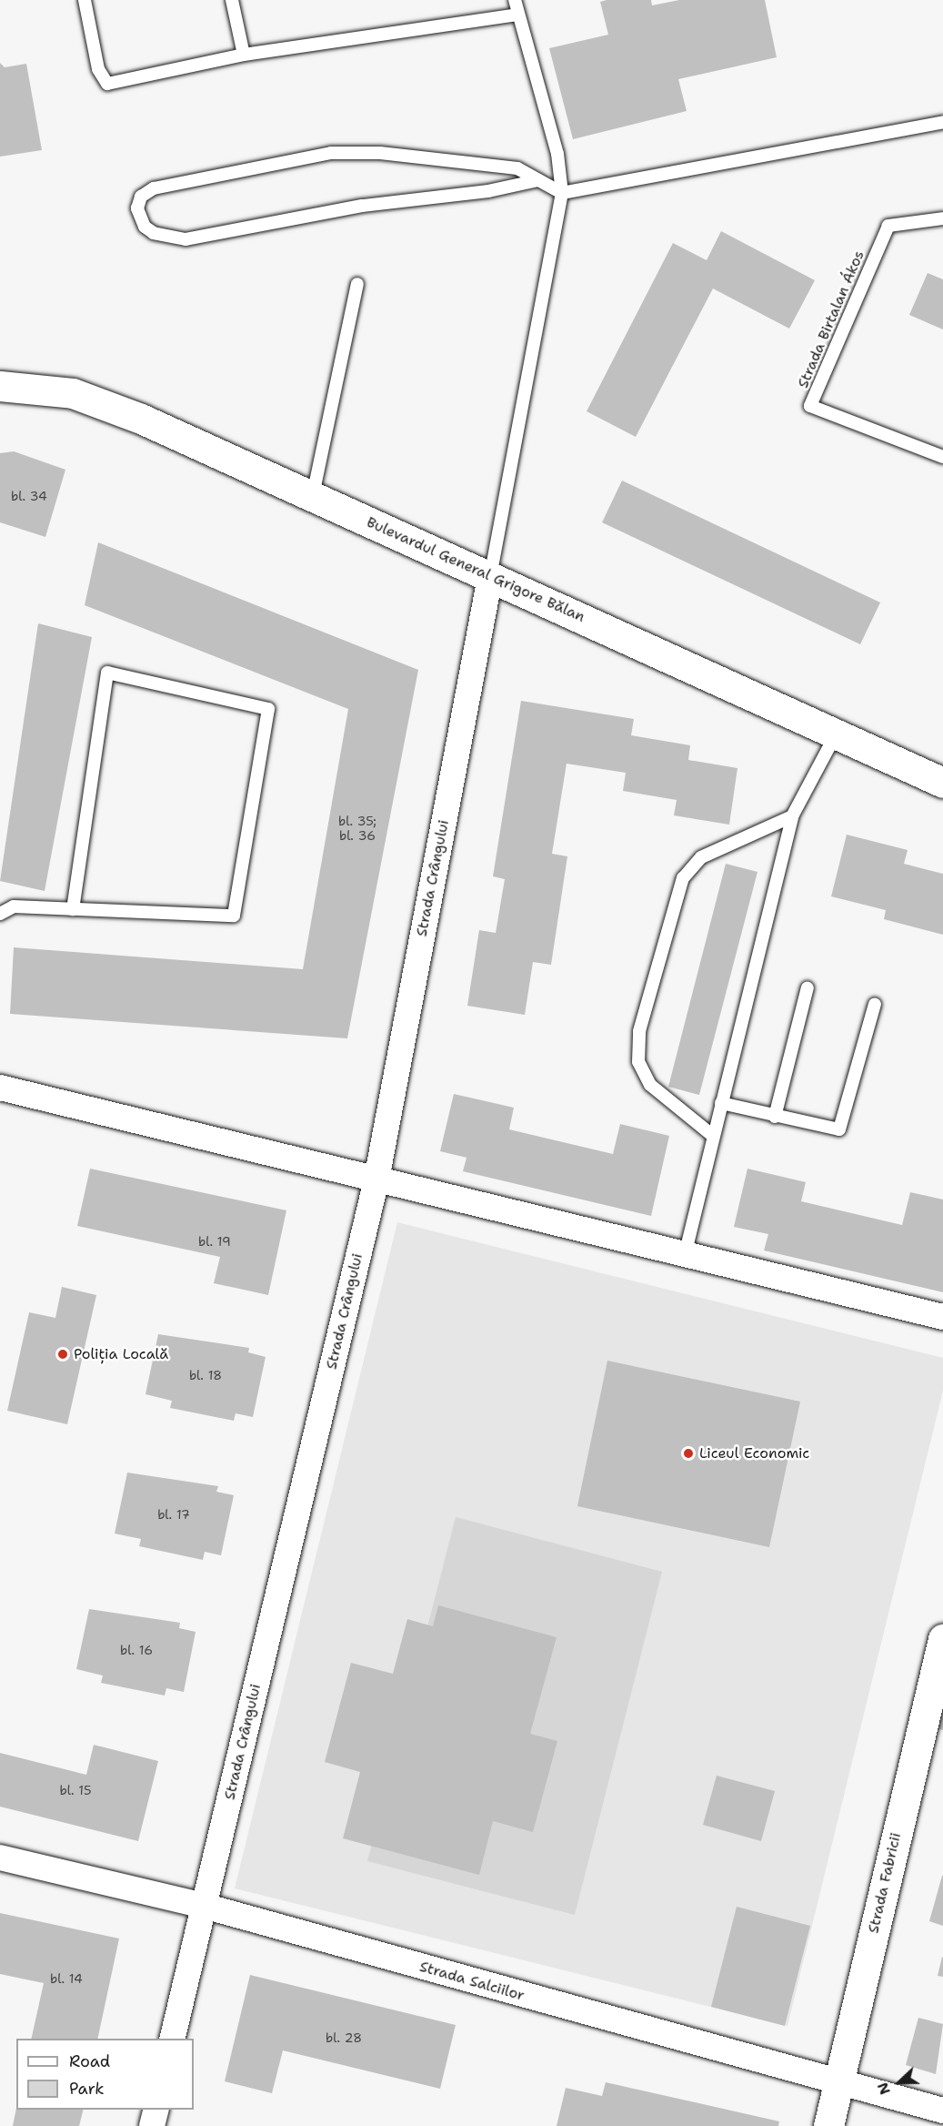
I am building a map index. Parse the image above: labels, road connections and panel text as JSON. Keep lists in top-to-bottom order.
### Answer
{
  "streets": {
    "main road": ["Bulevardul General Grigore Bălan", "Strada Fabricii"],
    "street": ["Strada Crângului", "Strada Salciilor"],
    "lane": ["Strada Birtalan Ákos"]
  },
  "crossings": [
    ["Bulevardul General Grigore Bălan", "Strada Crângului"],
    ["Strada Crângului", "Strada Salciilor"],
    ["Strada Fabricii", "Strada Salciilor"]
  ],
  "places": ["Poliția Locală", "Liceul Economic"],
  "house_numbers": [
    "bl. 34",
    "bl. 35; bl. 36",
    "bl. 19",
    "bl. 18",
    "bl. 17",
    "bl. 16",
    "bl. 15",
    "bl. 14",
    "bl. 28"
  ],
  "legend": ["Road", "Park"],
  "north": "left"
}
